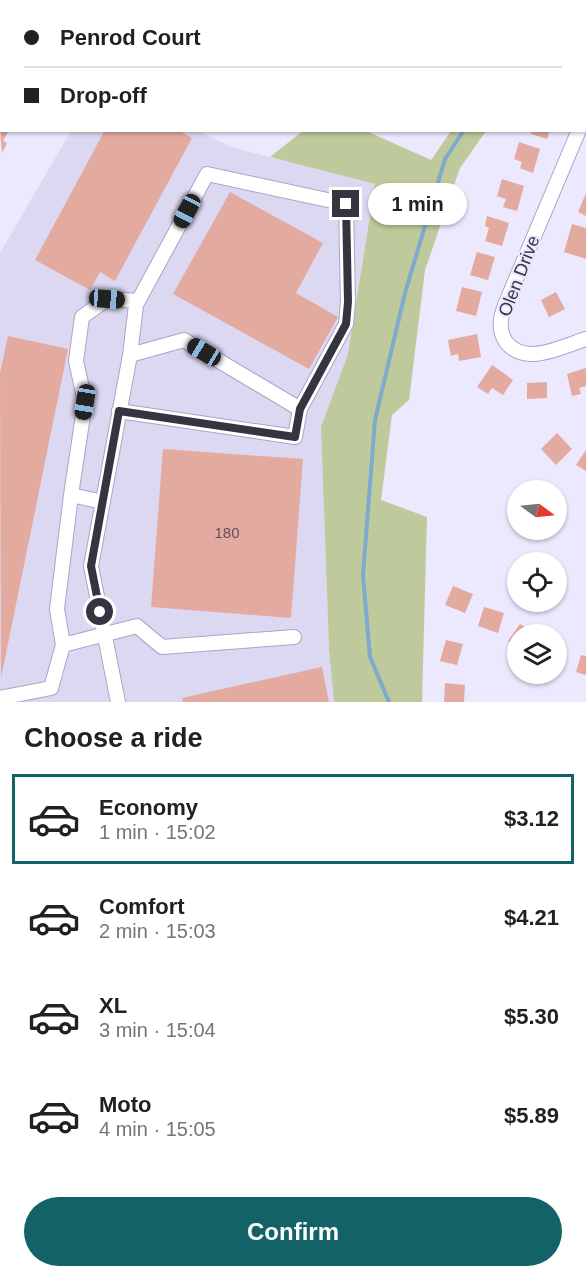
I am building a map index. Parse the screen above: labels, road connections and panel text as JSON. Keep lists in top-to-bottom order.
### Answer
{
  "streets": {
    "street": ["Olen Drive"]
  },
  "house_numbers": ["180"],
  "north": "right",
  "page": {
    "banner": ["Penrod Court", "Drop-off"],
    "bubble": "1 min",
    "heading": "Choose a ride",
    "list": [
      {
        "name": "Economy",
        "note": "1 min · 15:02",
        "value": "$3.12"
      },
      {
        "name": "Comfort",
        "note": "2 min · 15:03",
        "value": "$4.21"
      },
      {
        "name": "XL",
        "note": "3 min · 15:04",
        "value": "$5.30"
      },
      {
        "name": "Moto",
        "note": "4 min · 15:05",
        "value": "$5.89"
      }
    ],
    "buttons": "Confirm"
  }
}
